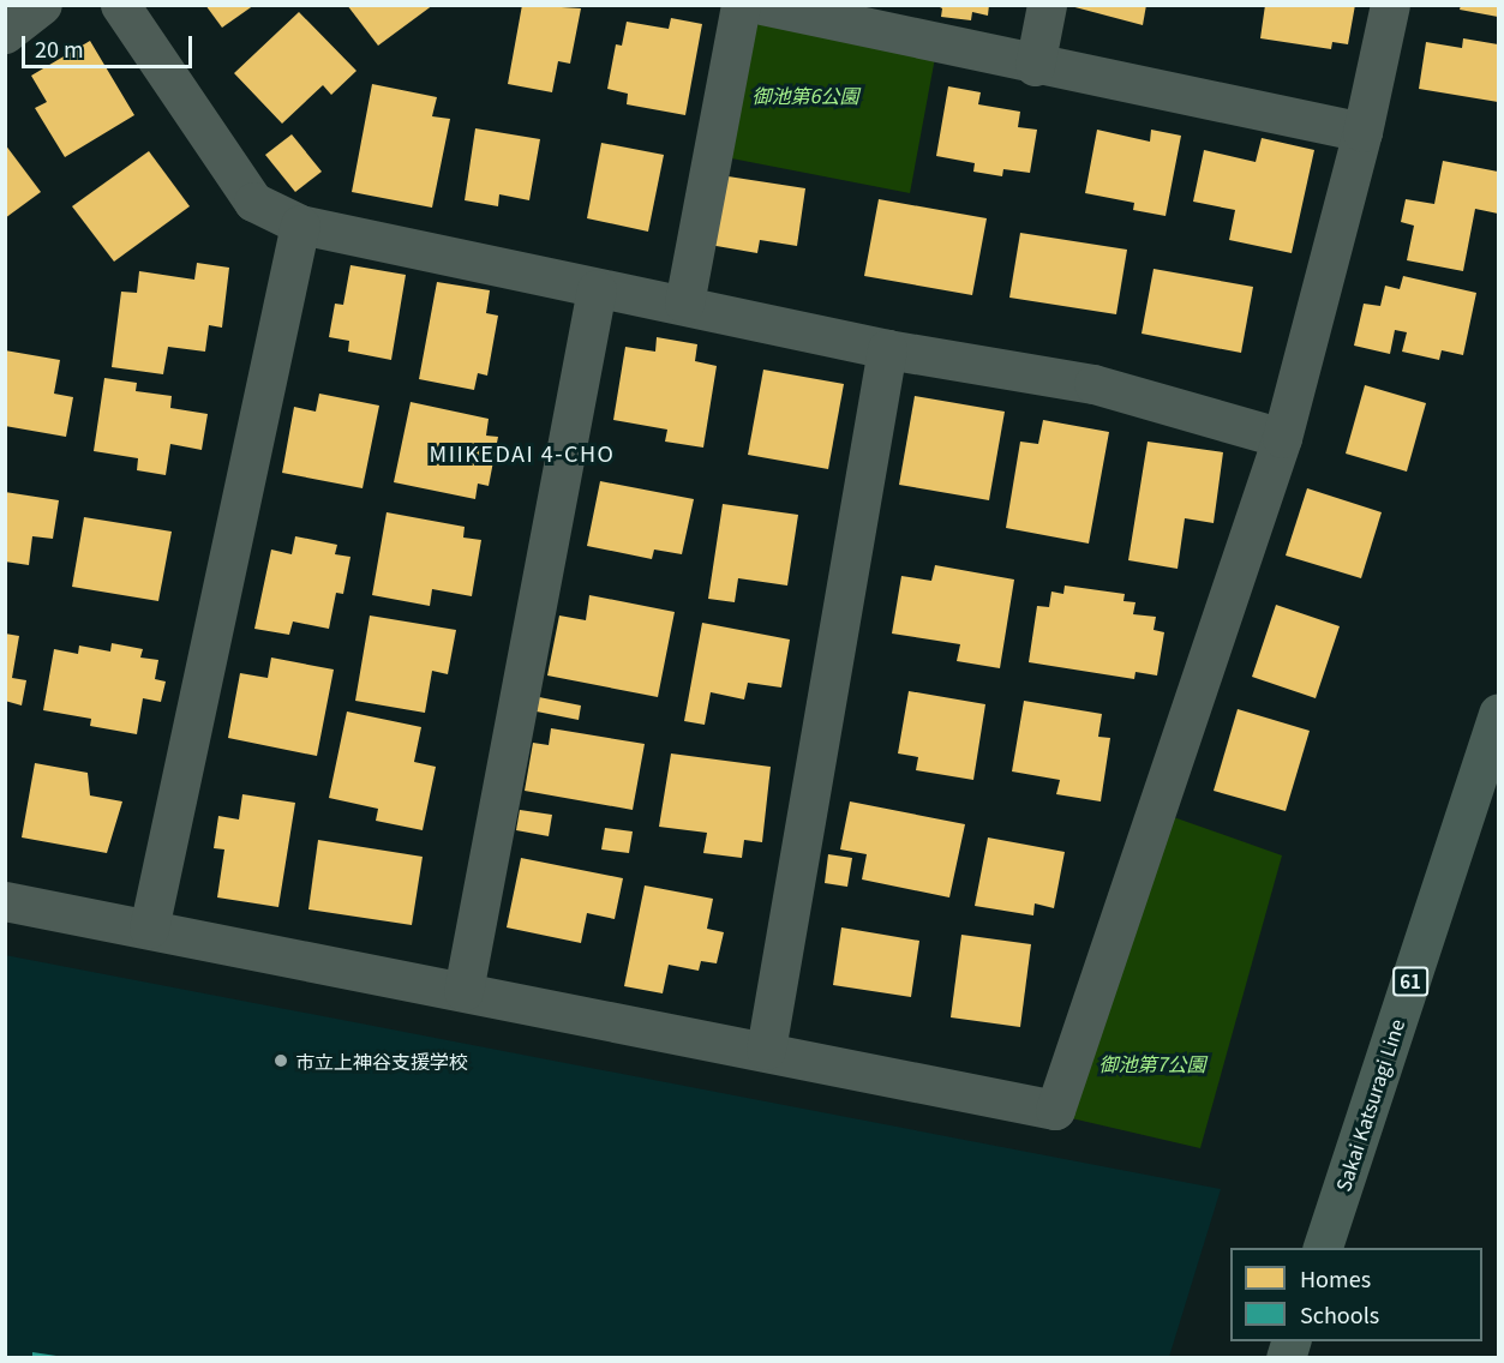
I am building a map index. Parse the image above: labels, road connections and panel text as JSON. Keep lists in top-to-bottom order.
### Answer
{
  "streets": {
    "main road": ["61", "Sakai Katsuragi Line"]
  },
  "districts": ["MIIKEDAI 4-CHO"],
  "parks": ["御池第6公園", "御池第7公園"],
  "places": ["市立上神谷支援学校"],
  "legend": ["Homes", "Schools"],
  "scale_bar": "20 m"
}
